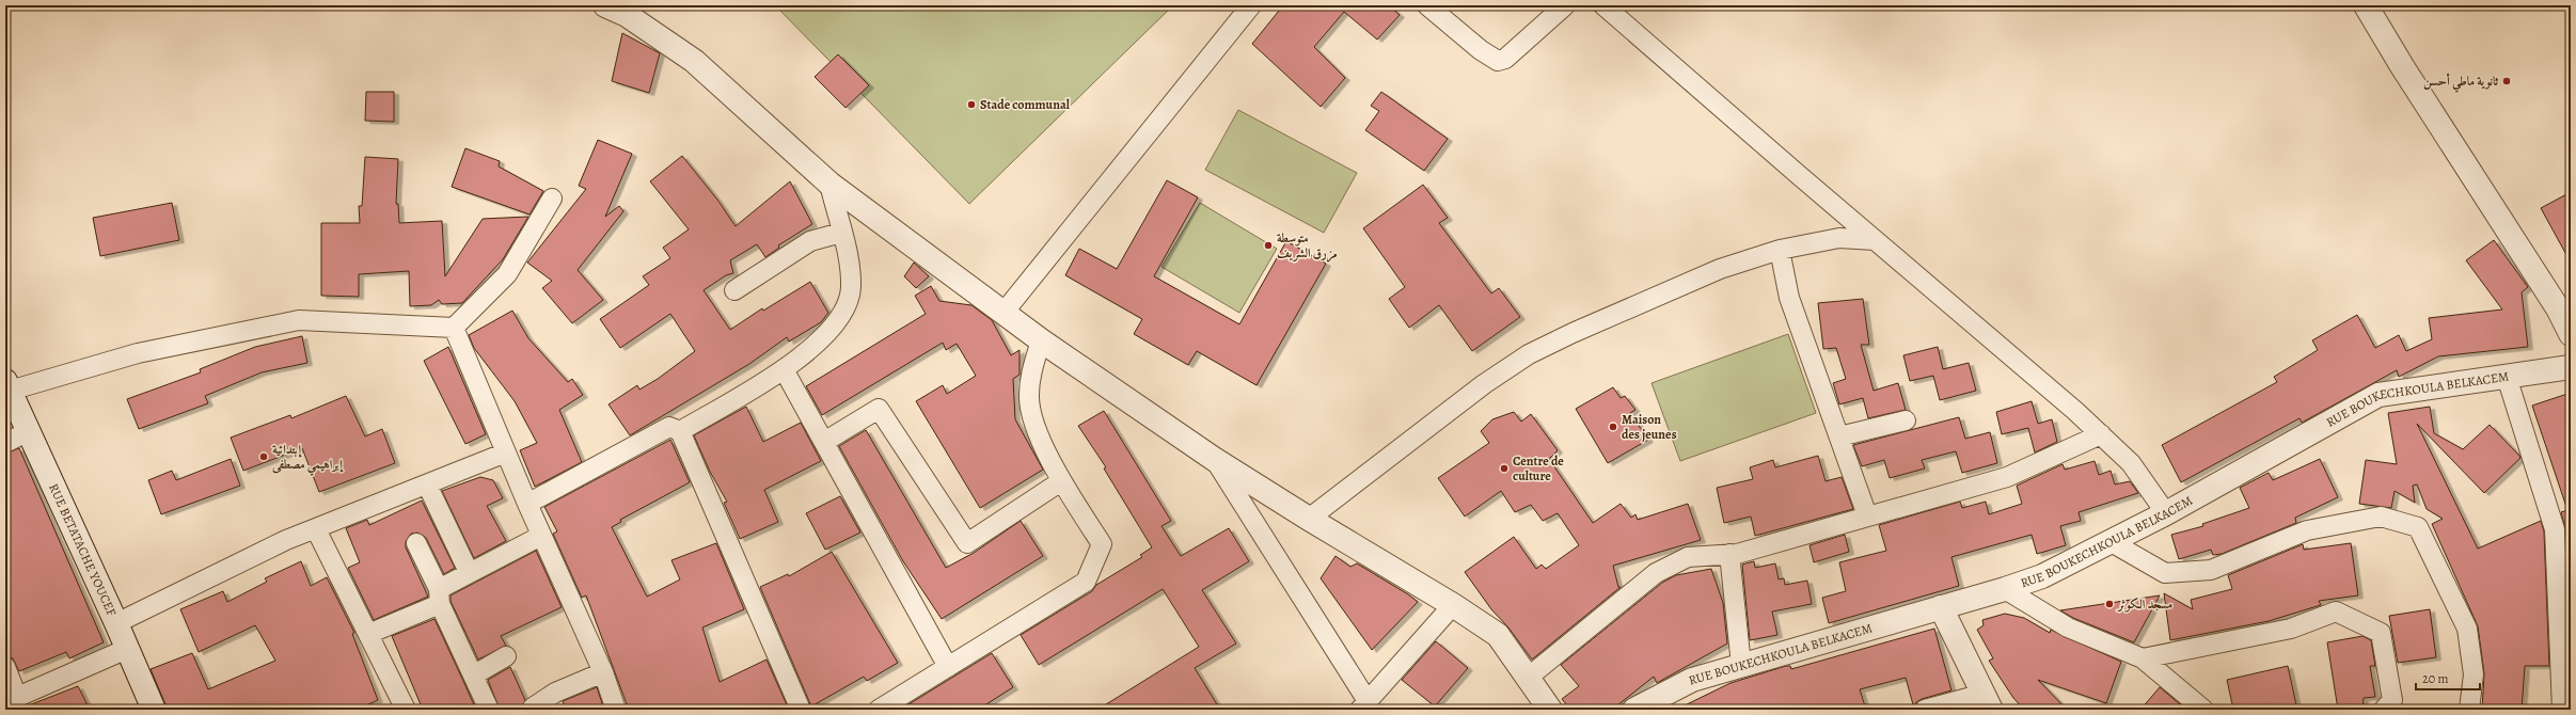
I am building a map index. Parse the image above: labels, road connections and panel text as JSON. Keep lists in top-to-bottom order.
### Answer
{
  "streets": {
    "street": ["RUE BOUKECHKOULA BELKACEM", "RUE BETATACHE YOUCEF"]
  },
  "places": [
    "ثانوية ماطي أحسن",
    "Stade communal",
    "متوسطة مزرق الشريف",
    "Maison des jeunes",
    "إبتدائية إبراهيمي مصطفى",
    "Centre de culture",
    "مسجد الكوثر"
  ],
  "scale_bar": "20 m"
}
